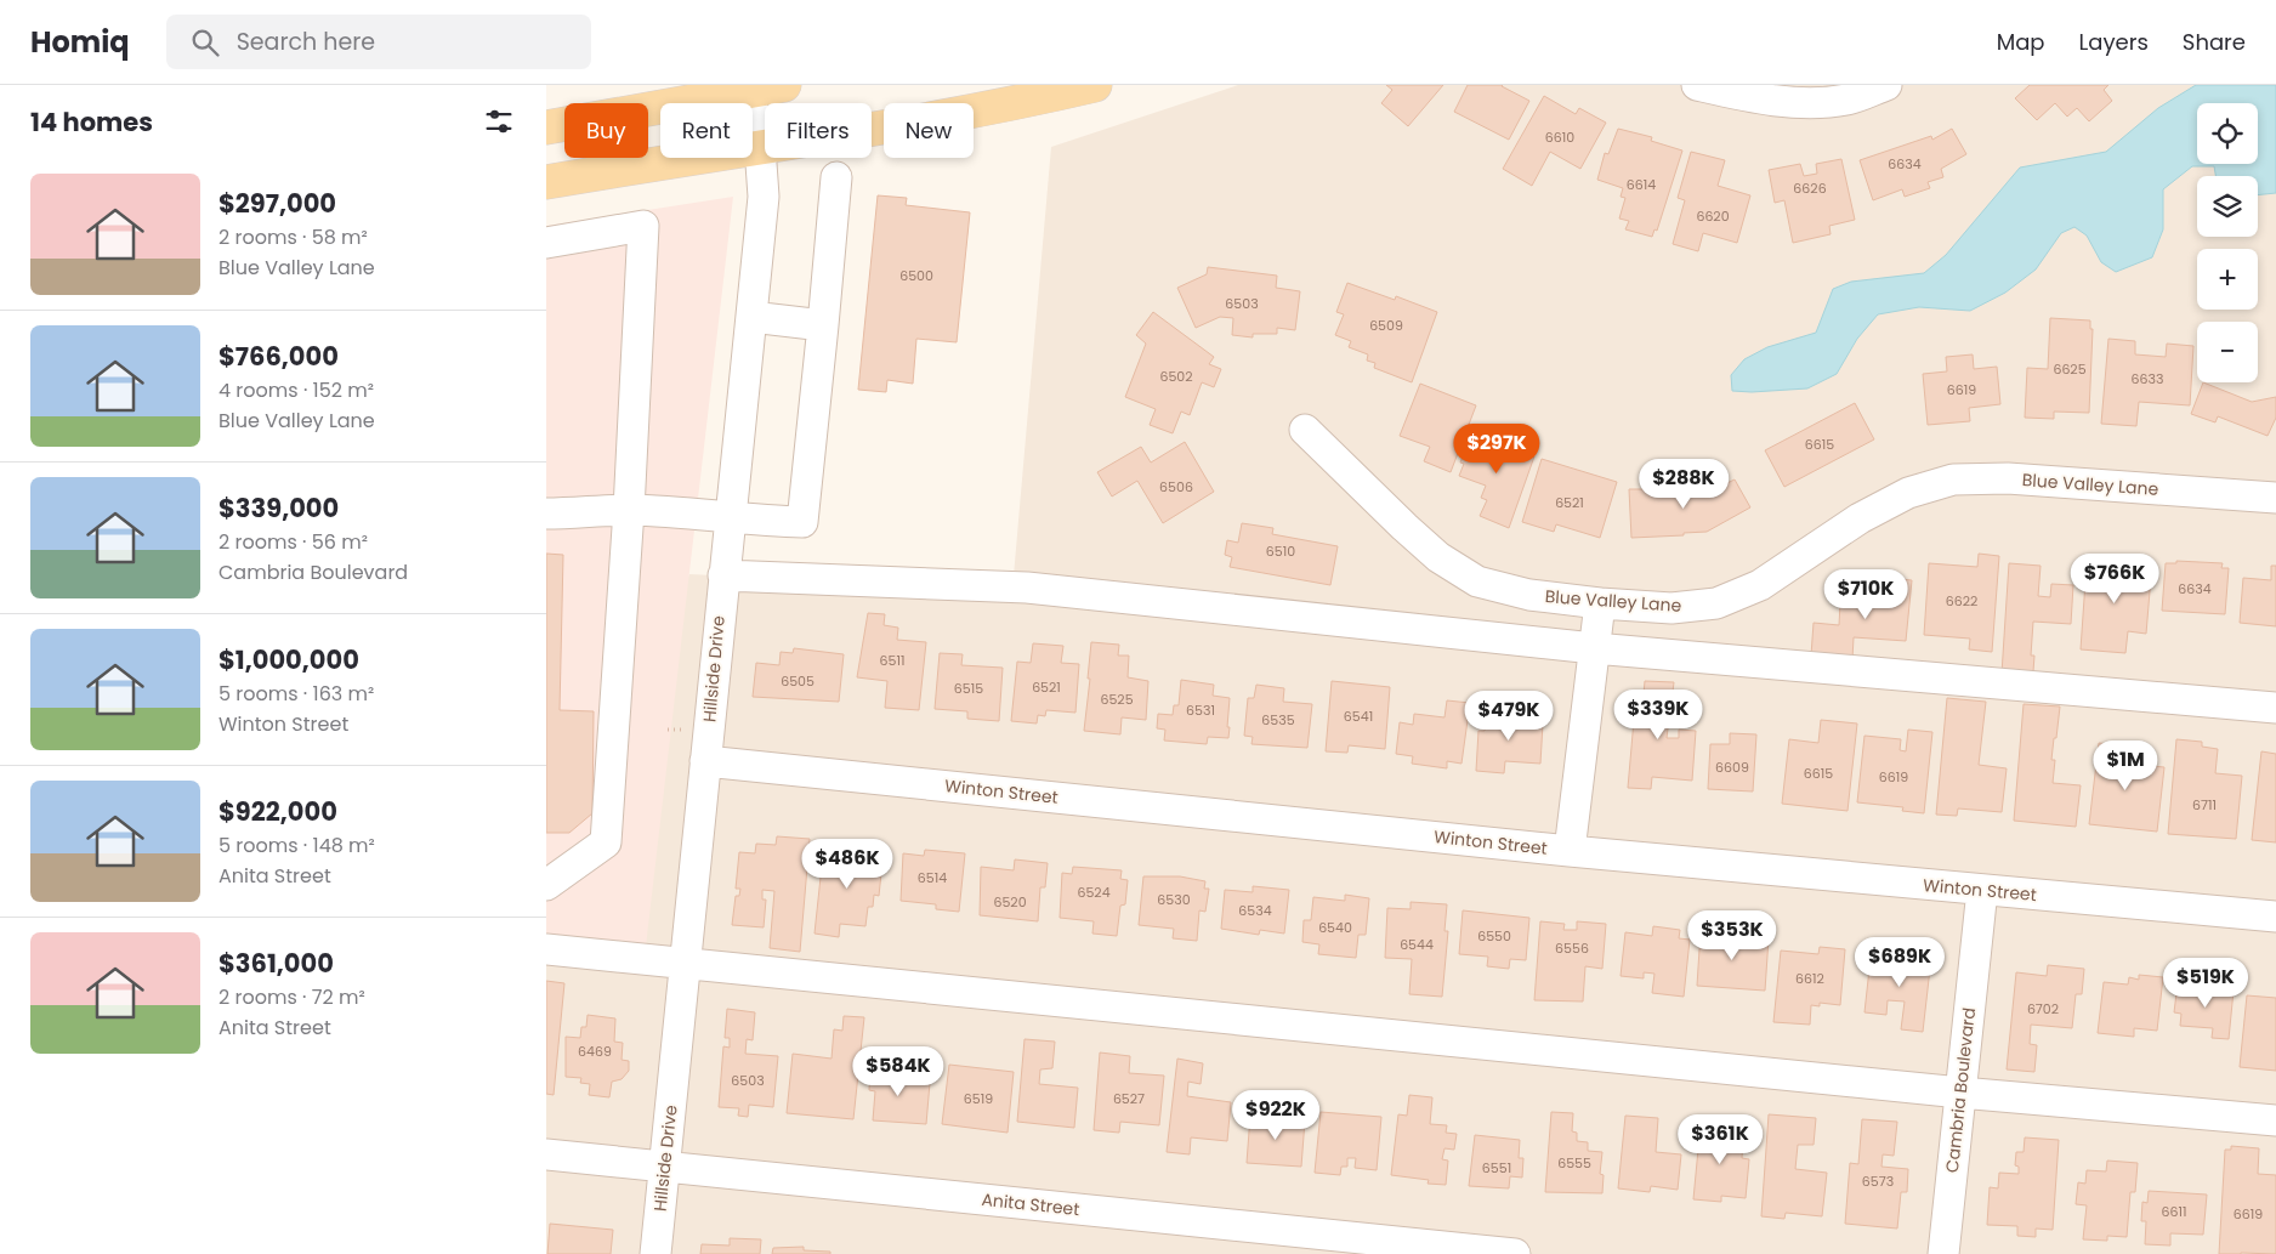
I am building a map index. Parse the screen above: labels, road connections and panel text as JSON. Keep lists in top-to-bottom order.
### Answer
{
  "streets": {
    "street": [
      "Blue Valley Lane",
      "Hillside Drive",
      "Winton Street",
      "Cambria Boulevard",
      "Anita Street"
    ]
  },
  "crossings": [
    ["Hillside Drive", "Winton Street"],
    ["Hillside Drive", "Anita Street"],
    ["Winton Street", "Cambria Boulevard"]
  ],
  "house_numbers": [
    "6610",
    "6634",
    "6614",
    "6626",
    "6620",
    "6500",
    "6503",
    "6509",
    "6625",
    "6502",
    "6633",
    "6619",
    "6615",
    "6506",
    "6521",
    "6510",
    "6634",
    "6622",
    "6511",
    "6505",
    "6521",
    "6515",
    "6525",
    "6531",
    "6541",
    "6535",
    "6609",
    "6615",
    "6619",
    "6711",
    "6514",
    "6524",
    "6530",
    "6520",
    "6534",
    "6540",
    "6550",
    "6544",
    "6556",
    "6612",
    "6702",
    "6469",
    "6503",
    "6519",
    "6527",
    "6555",
    "6551",
    "6573",
    "6611",
    "6619"
  ],
  "page": {
    "header": "Homiq",
    "search": "Search here",
    "nav": ["Map", "Layers", "Share"],
    "heading": "14 homes",
    "map_buttons": ["+", "−"],
    "chip": [
      "Buy",
      "Rent",
      "Filters",
      "New"
    ],
    "list": [
      {
        "name": "$297,000",
        "note": "2 rooms · 58 m² · Blue Valley Lane"
      },
      {
        "name": "$766,000",
        "note": "4 rooms · 152 m² · Blue Valley Lane"
      },
      {
        "name": "$339,000",
        "note": "2 rooms · 56 m² · Cambria Boulevard"
      },
      {
        "name": "$1,000,000",
        "note": "5 rooms · 163 m² · Winton Street"
      },
      {
        "name": "$922,000",
        "note": "5 rooms · 148 m² · Anita Street"
      },
      {
        "name": "$361,000",
        "note": "2 rooms · 72 m² · Anita Street"
      }
    ],
    "price": [
      "$297K",
      "$288K",
      "$766K",
      "$710K",
      "$339K",
      "$479K",
      "$1M",
      "$486K",
      "$353K",
      "$689K",
      "$519K",
      "$584K",
      "$922K",
      "$361K"
    ]
  }
}
